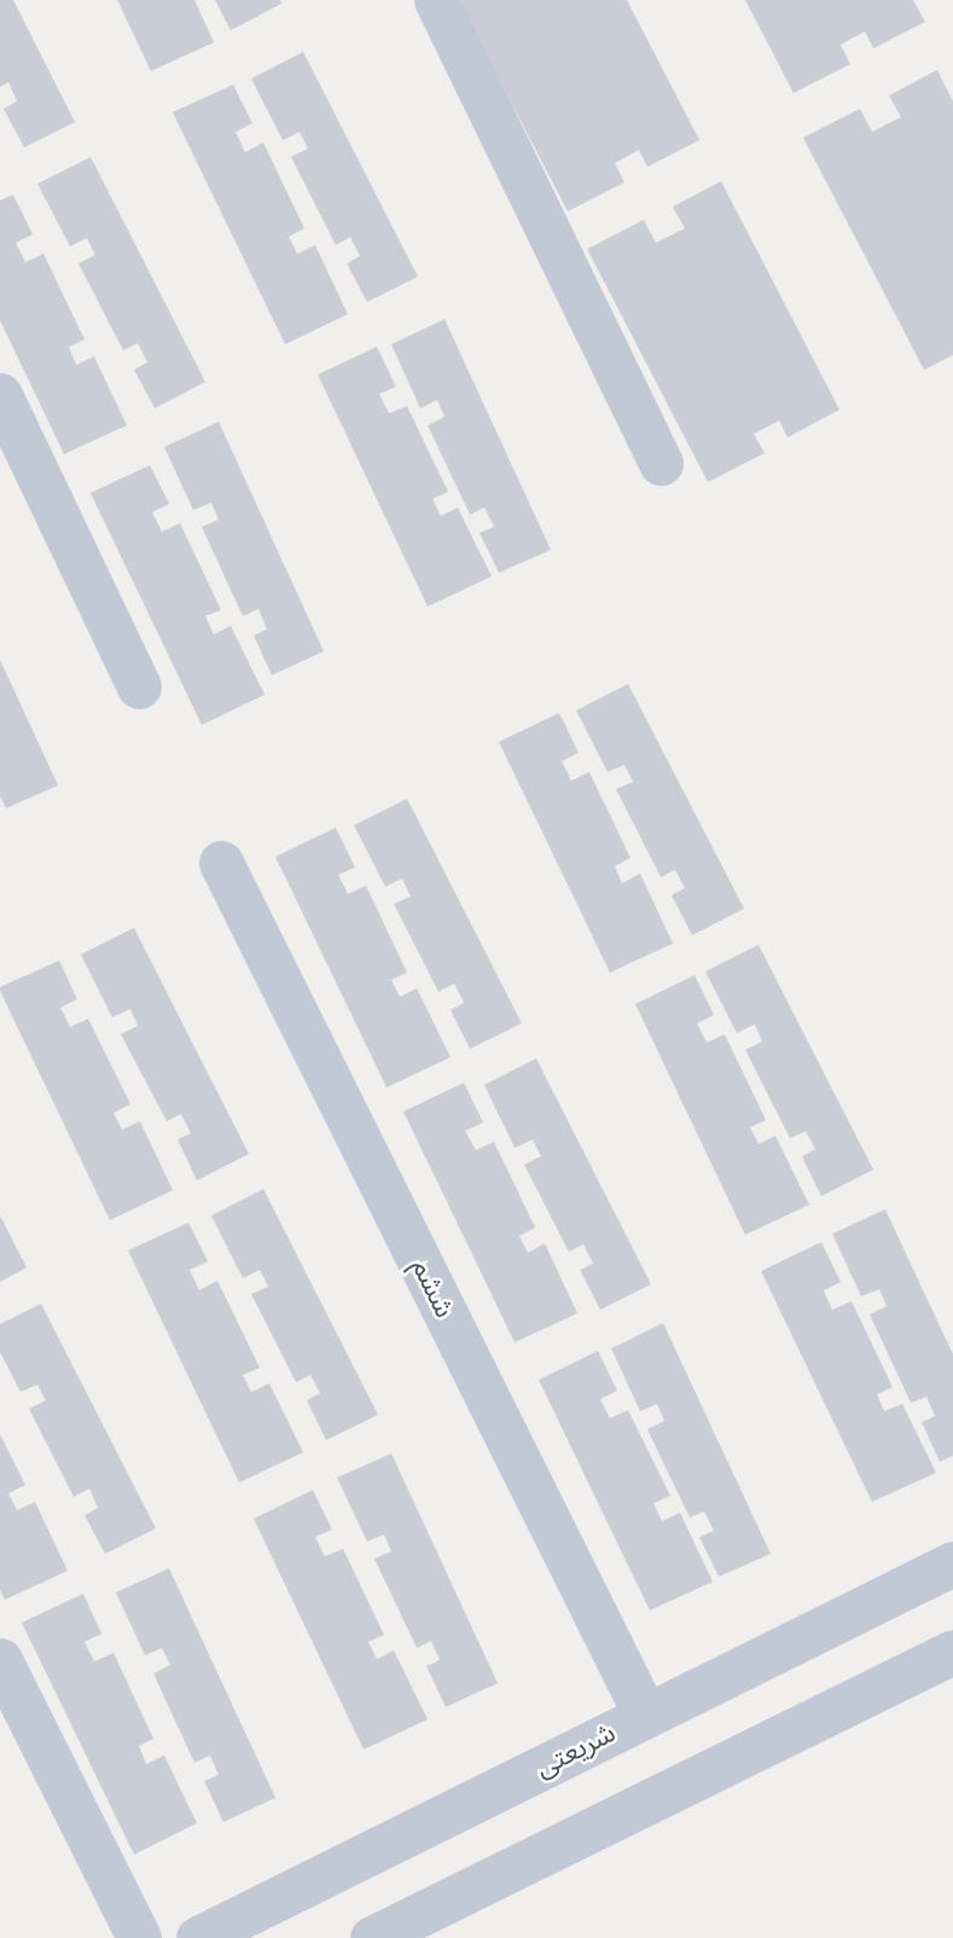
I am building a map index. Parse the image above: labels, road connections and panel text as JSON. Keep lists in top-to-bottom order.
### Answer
{
  "streets": {
    "street": ["ششم", "شریعتی"]
  },
  "crossings": [
    ["ششم", "شریعتی"]
  ]
}
